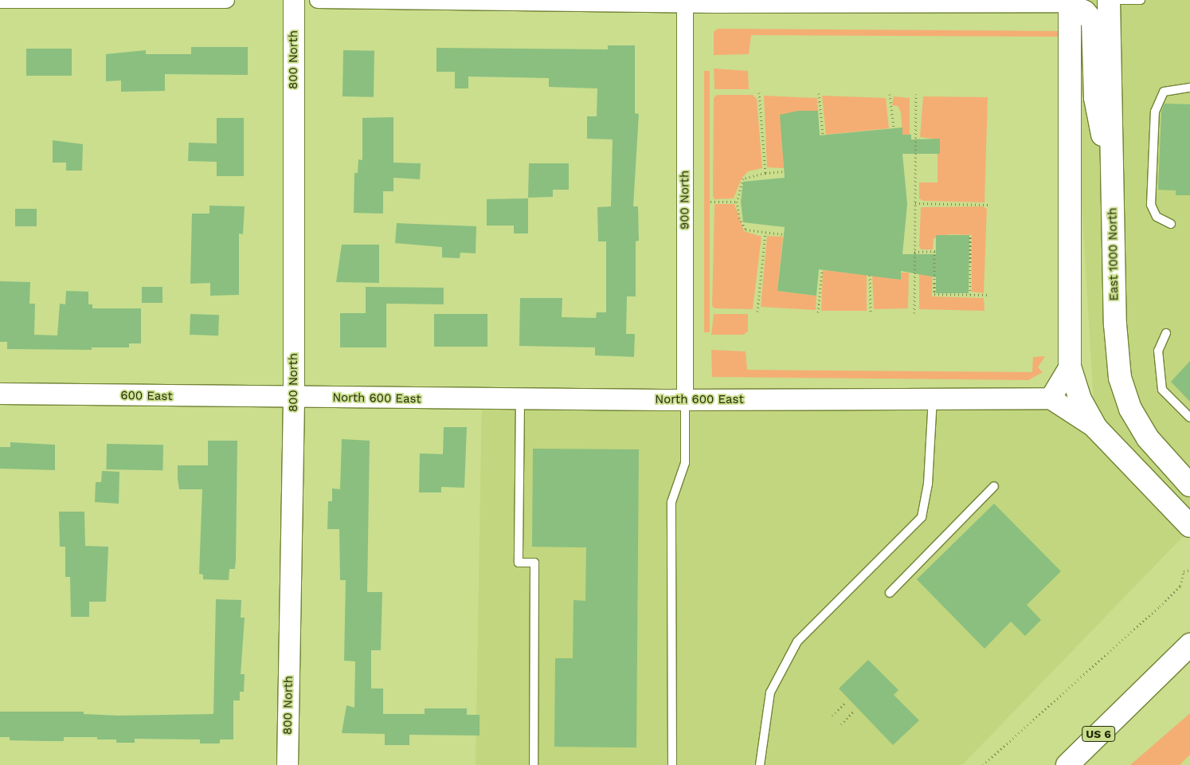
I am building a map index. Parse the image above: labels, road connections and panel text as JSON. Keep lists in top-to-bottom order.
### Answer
{
  "streets": {
    "main road": ["East 1000 North", "US 6"],
    "street": [
      "800 North",
      "900 North",
      "600 East",
      "North 600 East"
    ]
  },
  "crossings": [
    ["800 North", "600 East"],
    ["800 North", "North 600 East"],
    ["900 North", "North 600 East"],
    ["600 East", "North 600 East"]
  ]
}
